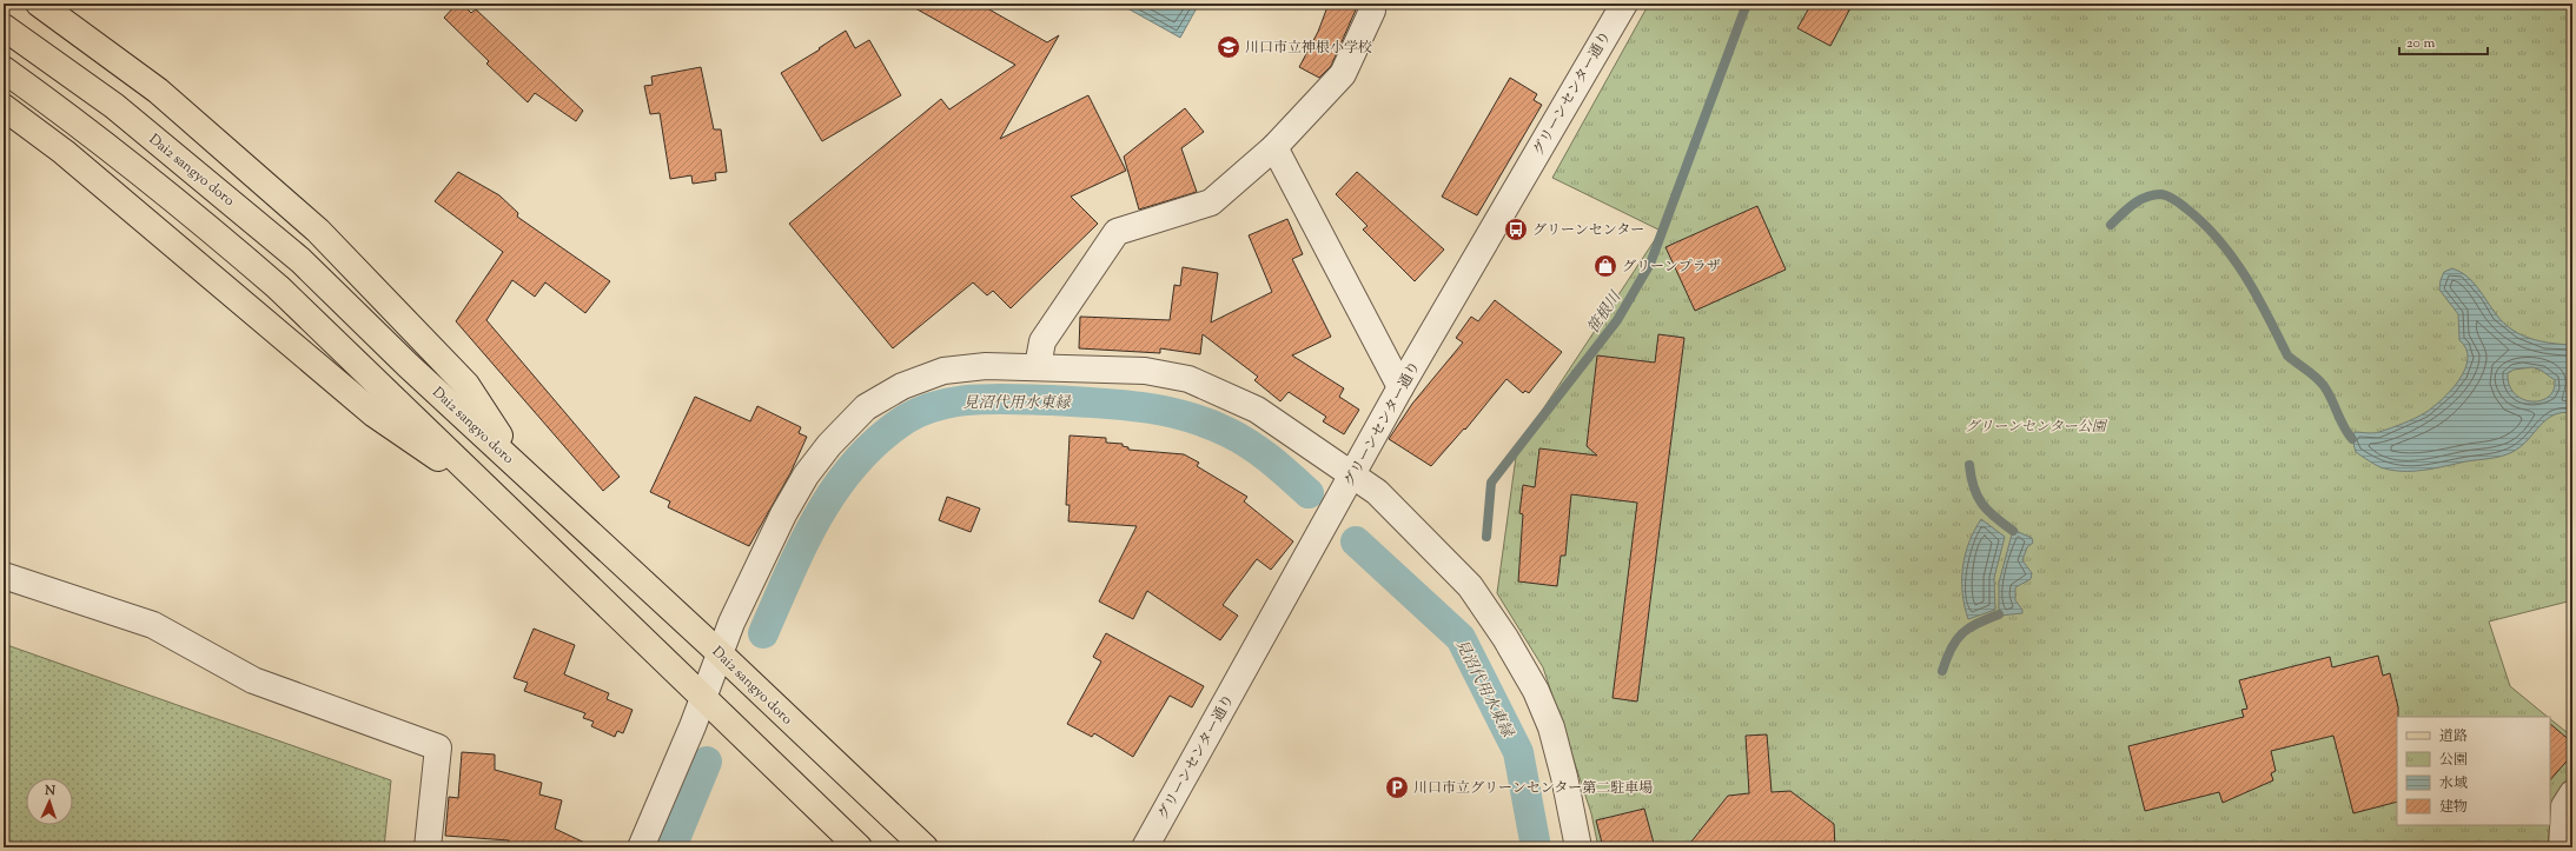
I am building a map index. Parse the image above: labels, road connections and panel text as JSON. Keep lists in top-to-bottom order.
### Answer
{
  "streets": {
    "main road": ["Dai2 sangyo doro"],
    "street": ["グリーンセンター通り"]
  },
  "water": ["笹根川", "見沼代用水東縁"],
  "parks": ["グリーンセンター公園"],
  "places": {
    "school or university": ["川口市立神根小学校"],
    "bus stop": ["グリーンセンター"],
    "shop": ["グリーンプラザ"],
    "parking": ["川口市立グリーンセンター第二駐車場"]
  },
  "legend": [
    "道路",
    "公園",
    "水域",
    "建物"
  ],
  "scale_bar": "20 m",
  "north": "top"
}
